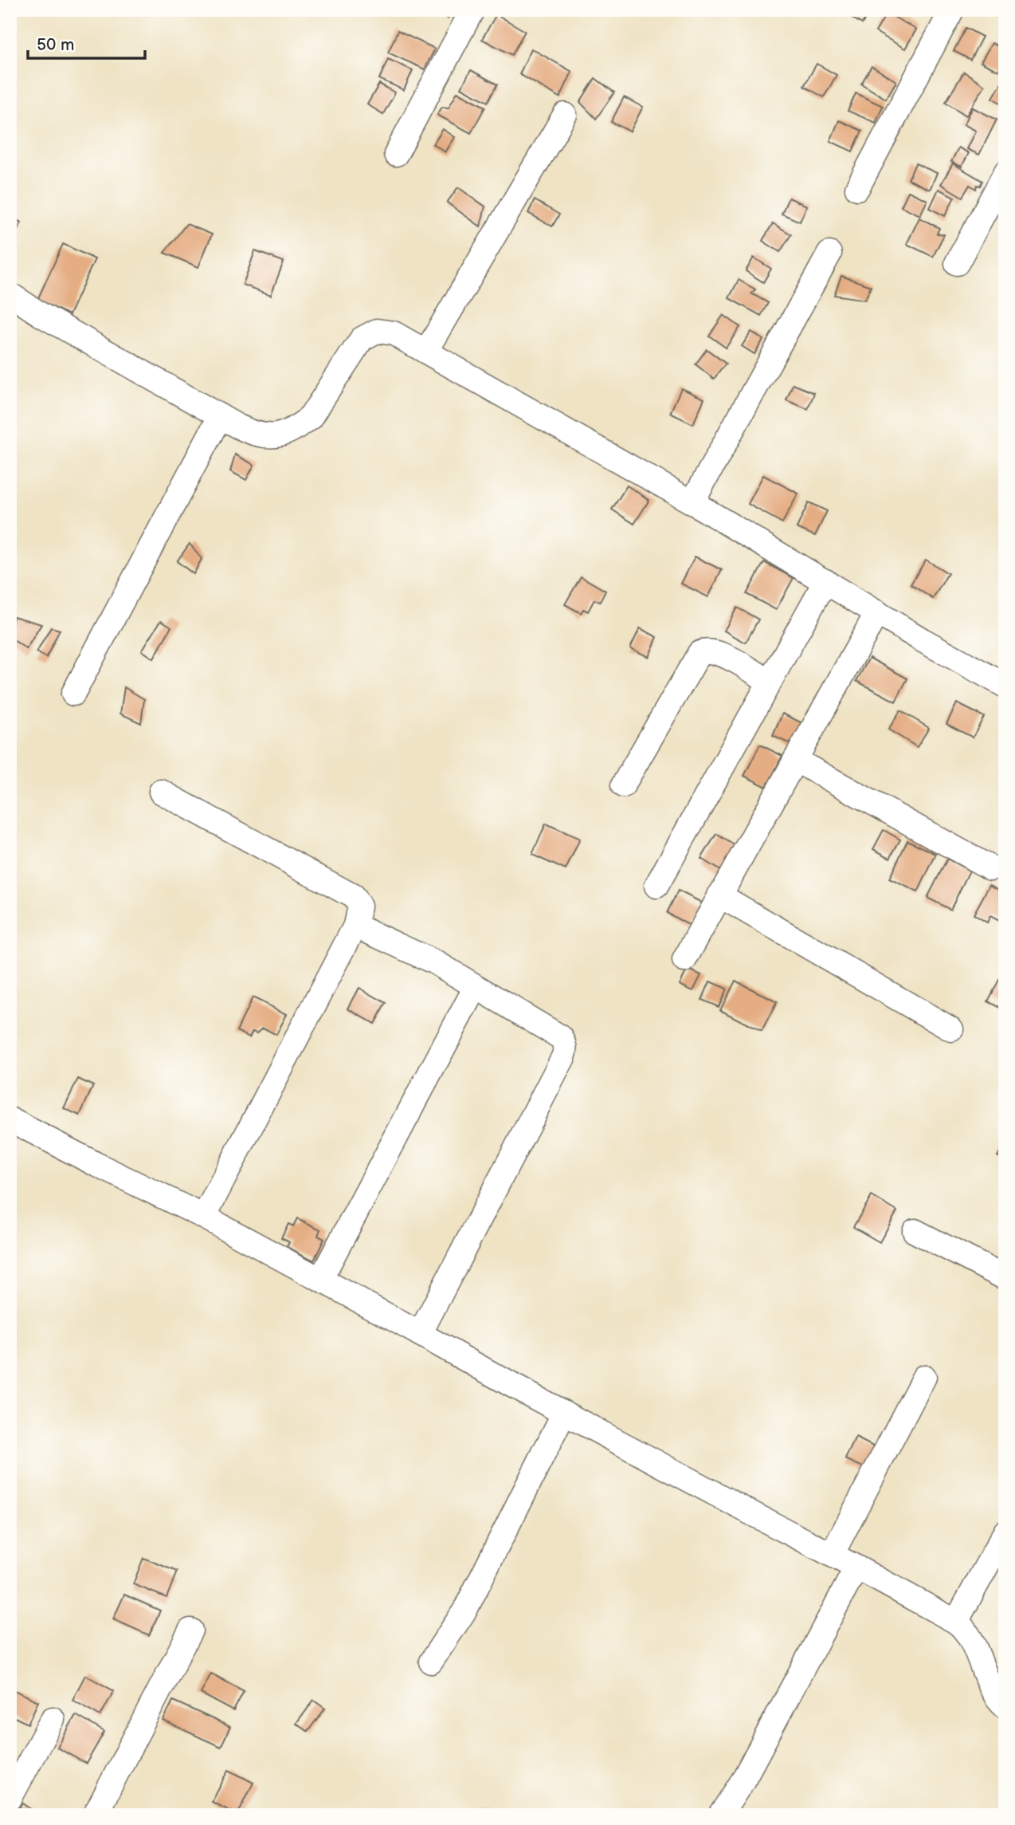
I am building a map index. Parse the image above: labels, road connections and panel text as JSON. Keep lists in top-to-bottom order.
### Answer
{
  "scale_bar": "50 m"
}
